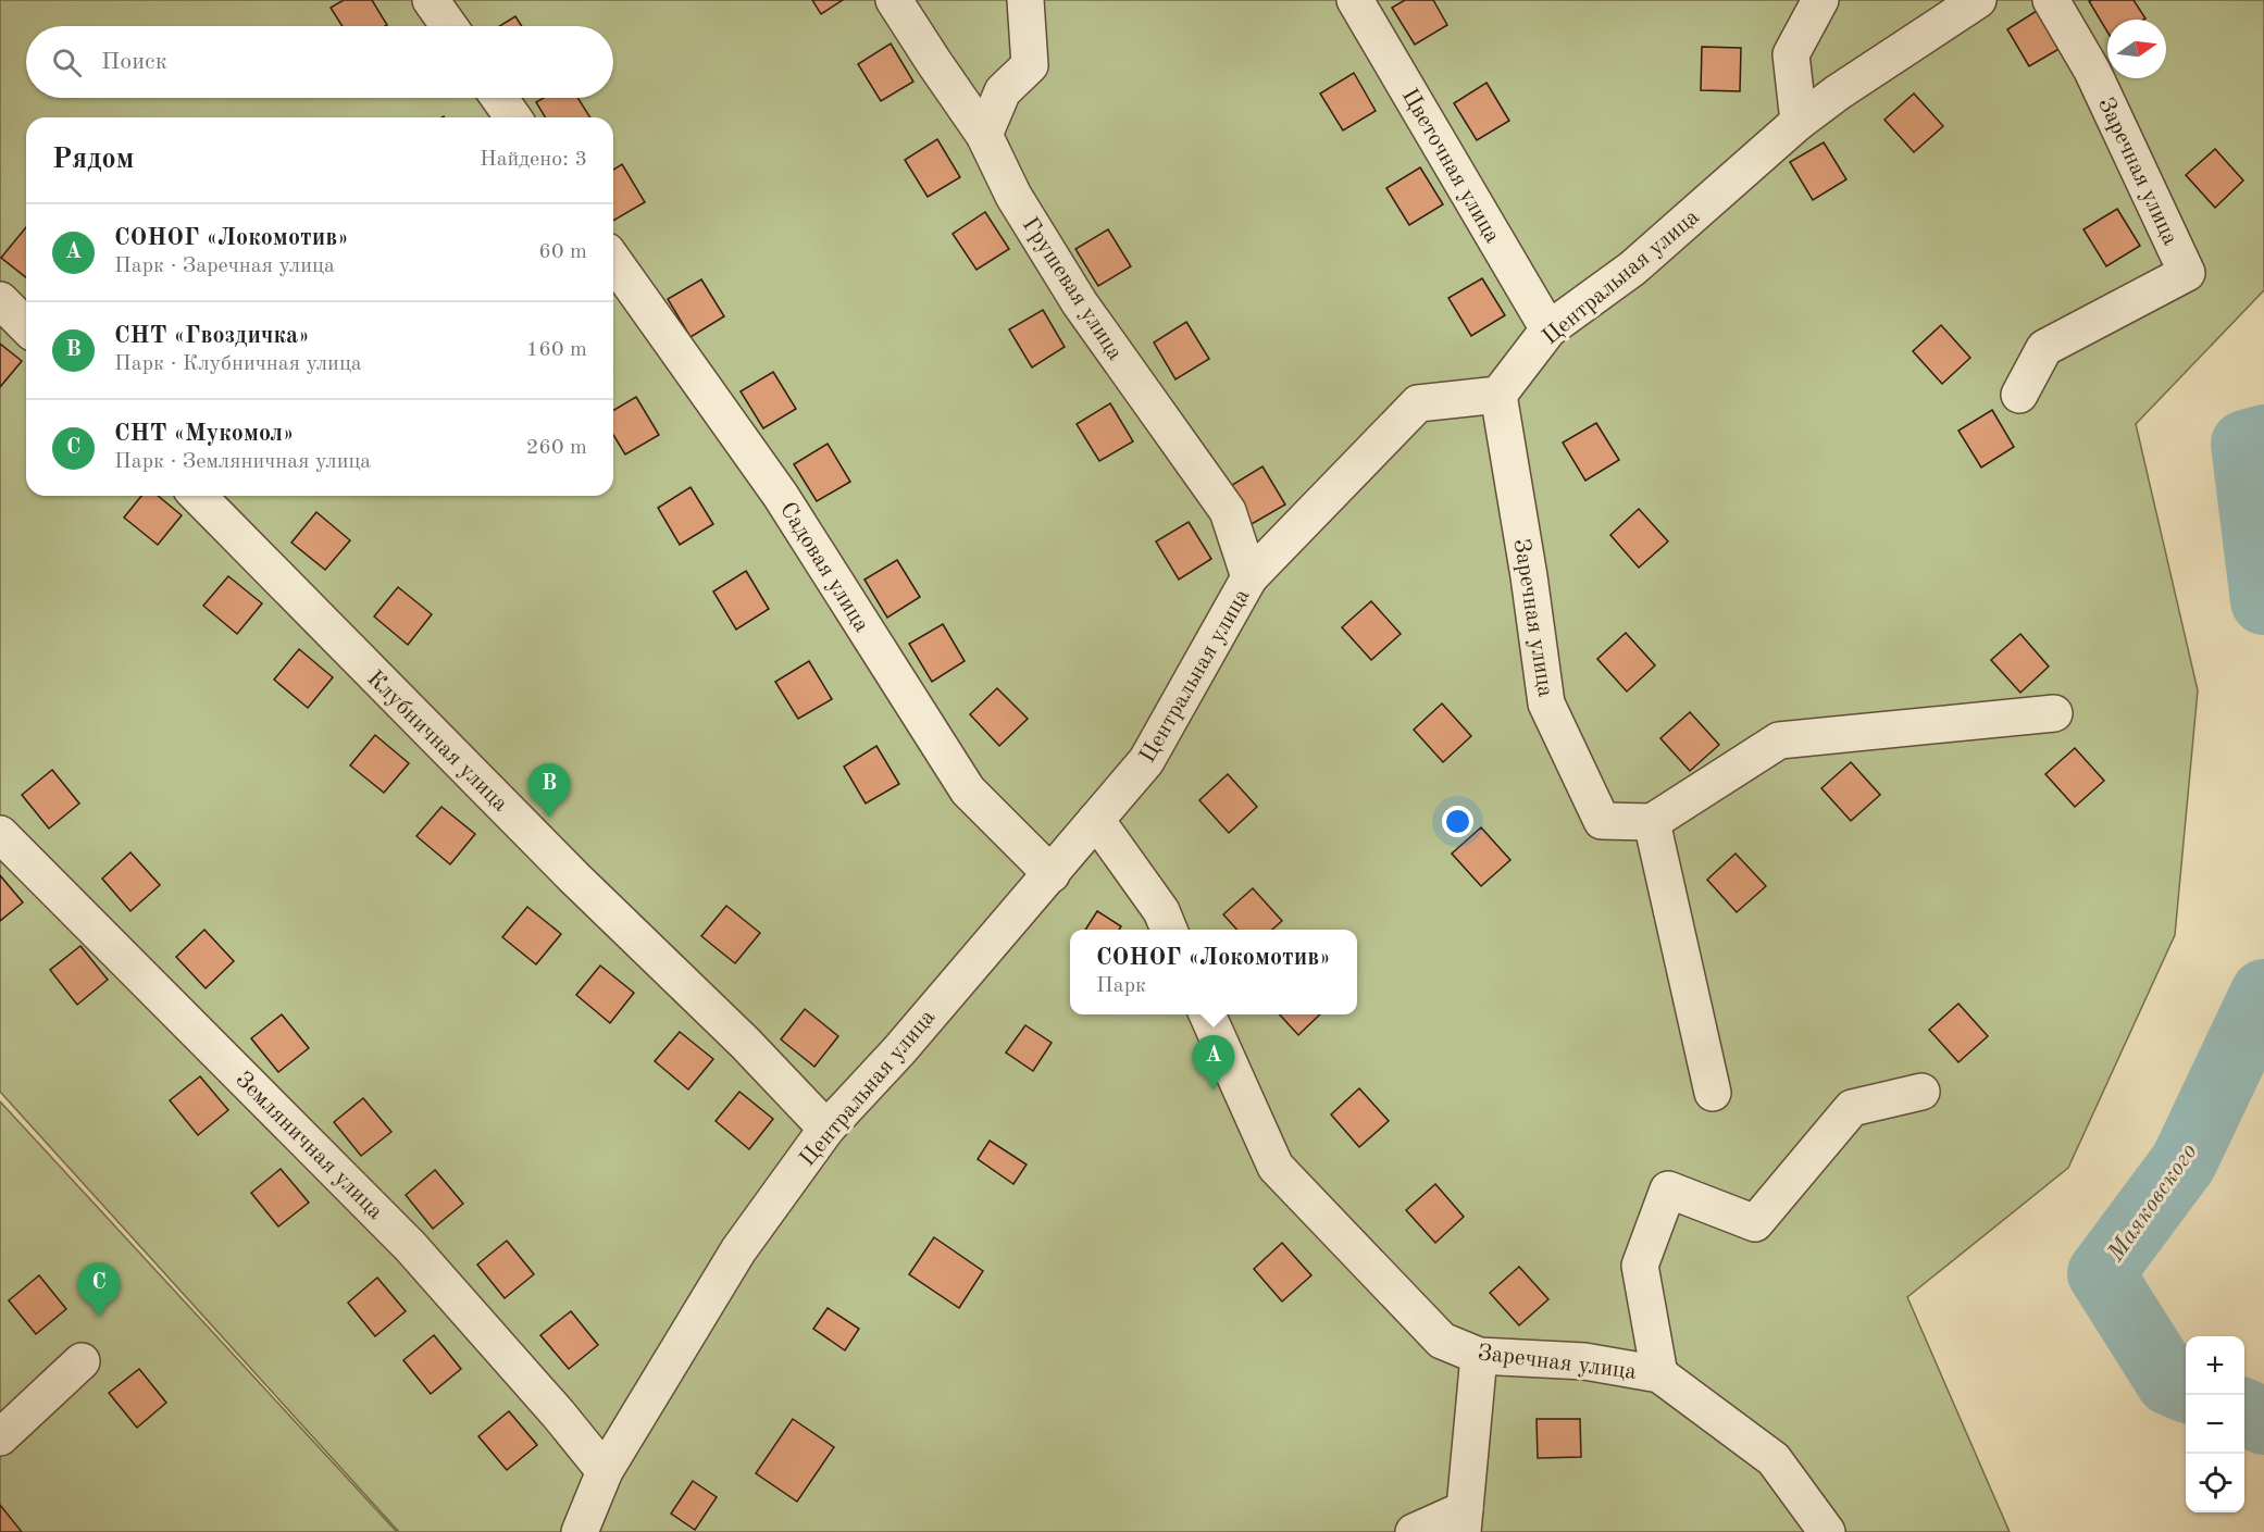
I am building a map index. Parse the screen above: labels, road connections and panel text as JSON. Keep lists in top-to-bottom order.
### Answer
{
  "streets": {
    "street": [
      "Цветочная улица",
      "Заречная улица",
      "Центральная улица",
      "Грушевая улица",
      "Садовая улица",
      "Клубничная улица",
      "Земляничная улица"
    ]
  },
  "crossings": [
    ["Цветочная улица", "Центральная улица"],
    ["Заречная улица", "Центральная улица"],
    ["Центральная улица", "Грушевая улица"],
    ["Центральная улица", "Садовая улица"],
    ["Центральная улица", "Клубничная улица"],
    ["Центральная улица", "Земляничная улица"]
  ],
  "water": ["Маяковского"],
  "north": "right",
  "page": {
    "search": "Поиск",
    "heading": ["Рядом", "Найдено: 3"],
    "list": [
      {
        "mark": "A",
        "name": "СОНОГ «Локомотив»",
        "note": "Парк · Заречная улица",
        "value": "60 m"
      },
      {
        "mark": "B",
        "name": "СНТ «Гвоздичка»",
        "note": "Парк · Клубничная улица",
        "value": "160 m"
      },
      {
        "mark": "C",
        "name": "СНТ «Мукомол»",
        "note": "Парк · Земляничная улица",
        "value": "260 m"
      }
    ],
    "pins": ["B", "A", "C"],
    "popup": ["СОНОГ «Локомотив»", "Парк"],
    "map_buttons": ["+", "−"]
  }
}
